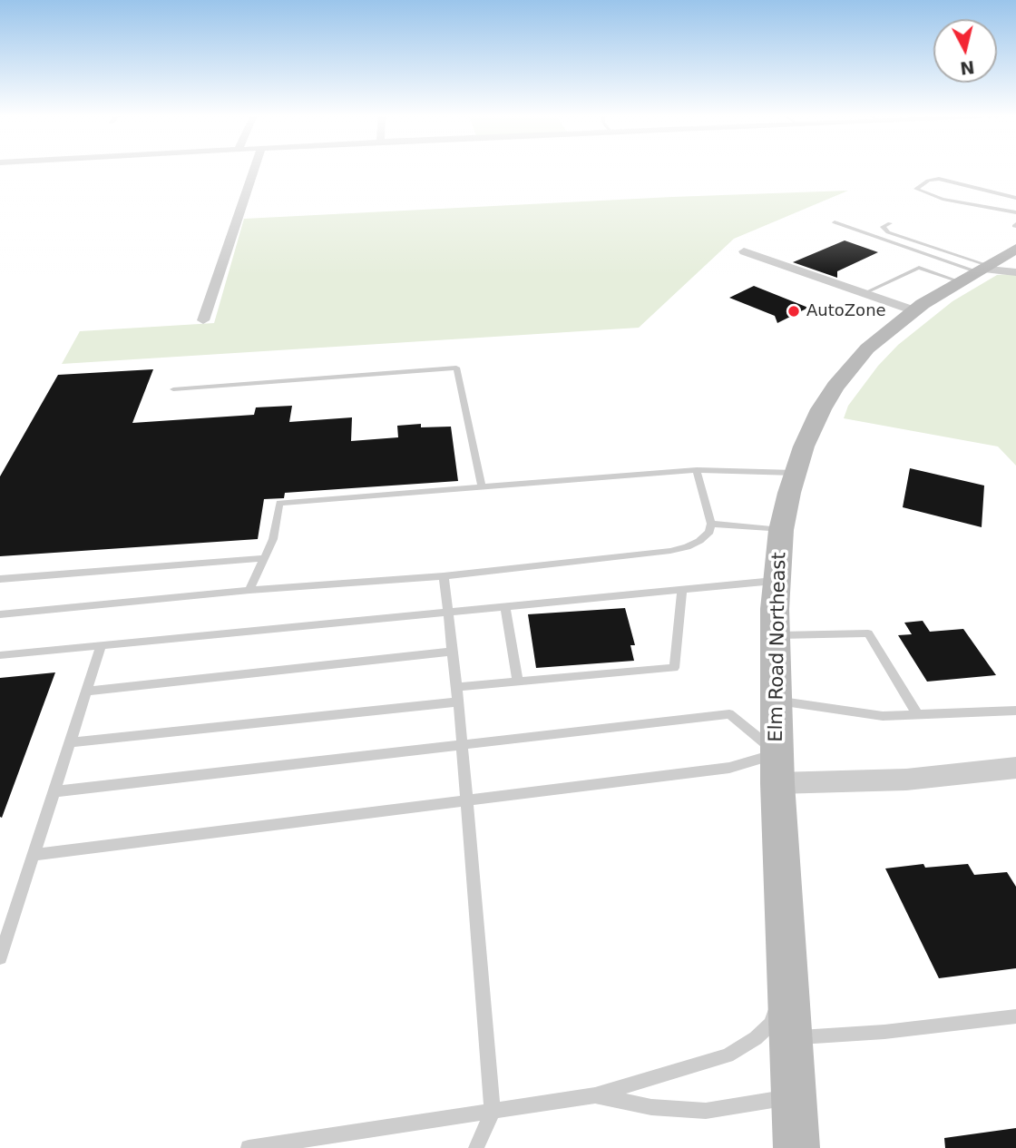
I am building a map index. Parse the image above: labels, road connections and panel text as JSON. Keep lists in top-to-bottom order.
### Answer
{
  "streets": {
    "main road": ["Elm Road Northeast"]
  },
  "places": ["AutoZone"],
  "north": "bottom"
}
